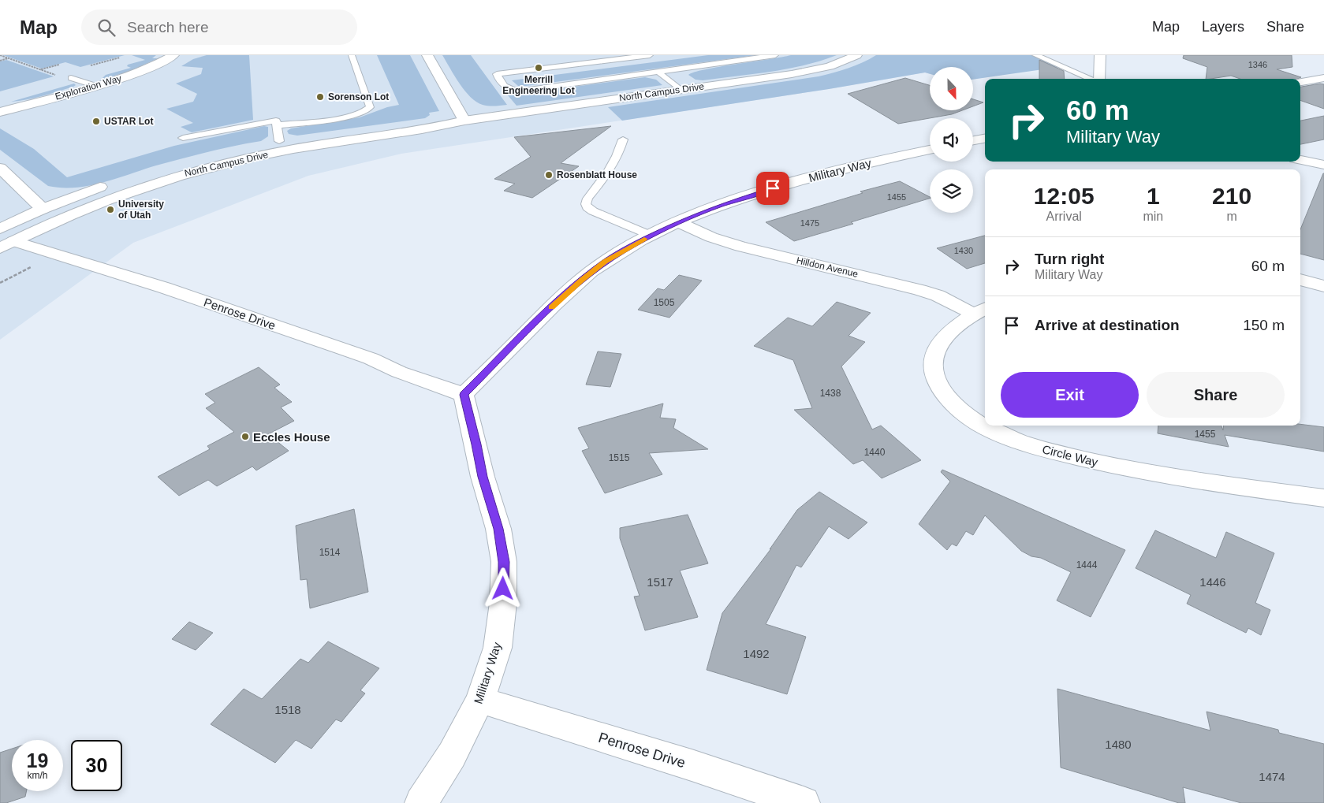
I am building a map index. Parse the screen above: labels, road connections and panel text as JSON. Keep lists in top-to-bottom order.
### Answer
{
  "streets": {
    "street": [
      "Exploration Way",
      "North Campus Drive",
      "Military Way",
      "Hilldon Avenue",
      "Penrose Drive",
      "Circle Way"
    ]
  },
  "crossings": [
    ["North Campus Drive", "Penrose Drive"],
    ["Military Way", "Hilldon Avenue"],
    ["Military Way", "Penrose Drive"],
    ["Hilldon Avenue", "Circle Way"]
  ],
  "places": [
    "Merrill Engineering Lot",
    "Sorenson Lot",
    "USTAR Lot",
    "Rosenblatt House",
    "University of Utah",
    "Eccles House"
  ],
  "house_numbers": [
    "1346",
    "1455",
    "1475",
    "1430",
    "1505",
    "1438",
    "1455",
    "1440",
    "1515",
    "1514",
    "1444",
    "1517",
    "1446",
    "1492",
    "1518",
    "1480",
    "1474"
  ],
  "north": "bottom",
  "page": {
    "header": "Map",
    "search": "Search here",
    "nav": ["Map", "Layers", "Share"],
    "turn": ["60 m", "Military Way"],
    "eta": [
      "12:05",
      "Arrival",
      "1",
      "min",
      "210",
      "m"
    ],
    "list": [
      {
        "name": "Turn right",
        "note": "Military Way",
        "value": "60 m"
      },
      {
        "name": "Arrive at destination",
        "value": "150 m"
      }
    ],
    "buttons": ["Exit", "Share"],
    "speed": "19 km/h",
    "limit": "30"
  }
}
